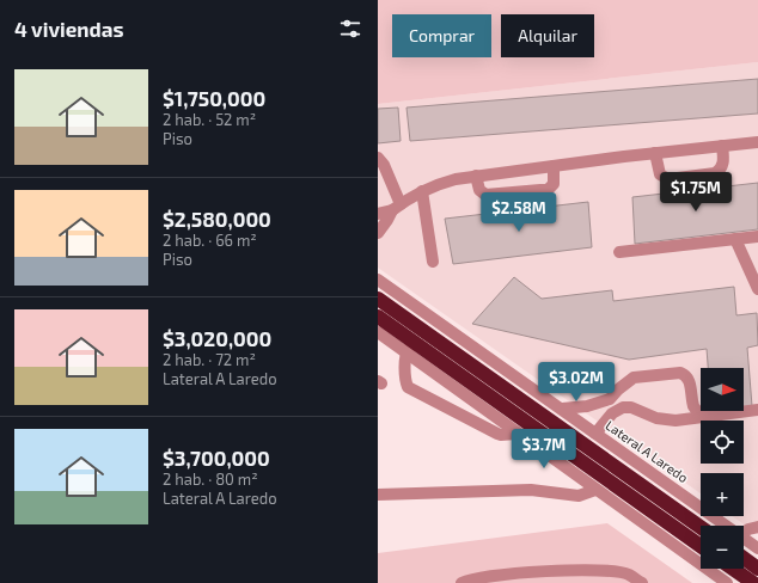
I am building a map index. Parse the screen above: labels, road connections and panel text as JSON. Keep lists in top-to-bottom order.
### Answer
{
  "streets": {
    "street": ["Lateral A Laredo"]
  },
  "north": "right",
  "page": {
    "heading": "4 viviendas",
    "chip": ["Comprar", "Alquilar"],
    "list": [
      {
        "name": "$1,750,000",
        "note": "2 hab. · 52 m² · Piso"
      },
      {
        "name": "$2,580,000",
        "note": "2 hab. · 66 m² · Piso"
      },
      {
        "name": "$3,020,000",
        "note": "2 hab. · 72 m² · Lateral A Laredo"
      },
      {
        "name": "$3,700,000",
        "note": "2 hab. · 80 m² · Lateral A Laredo"
      }
    ],
    "price": [
      "$1.75M",
      "$2.58M",
      "$3.02M",
      "$3.7M"
    ],
    "map_buttons": ["+", "−"]
  }
}
